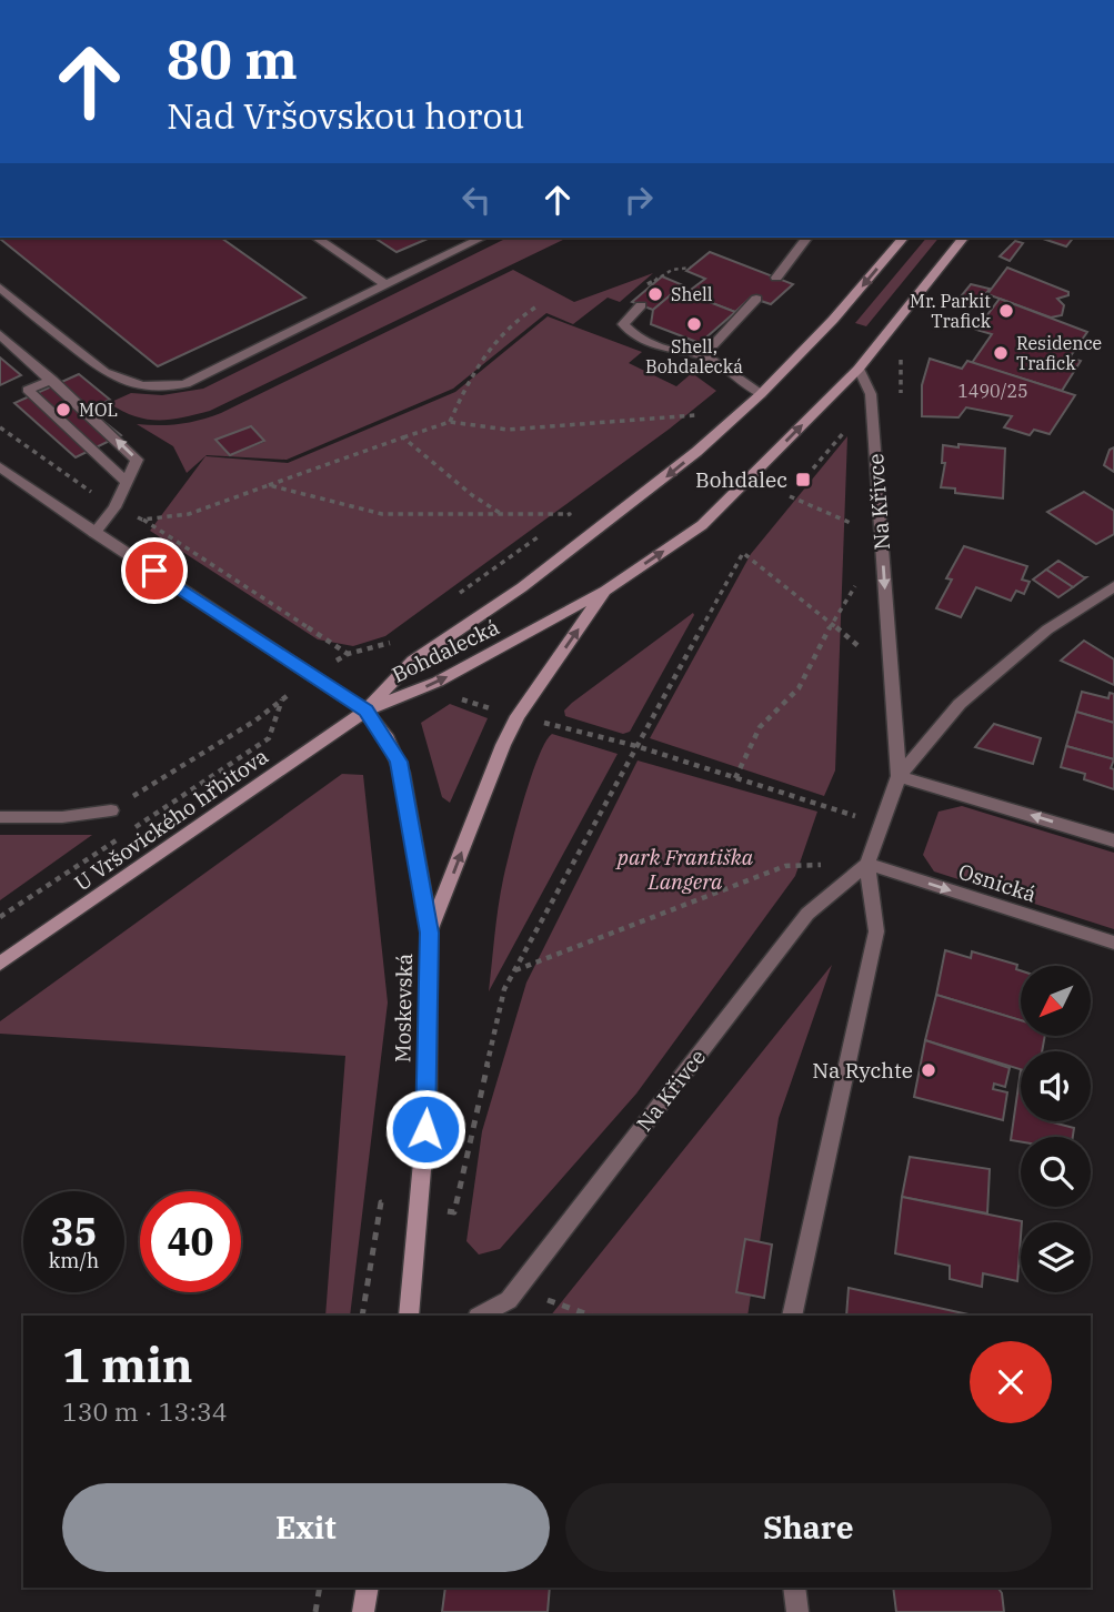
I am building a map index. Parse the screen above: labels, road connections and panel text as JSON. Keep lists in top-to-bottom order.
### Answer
{
  "streets": {
    "main road": ["Bohdalecká", "U Vršovického hřbitova", "Moskevská"],
    "street": ["Na Křivce", "Osnická"]
  },
  "crossings": [
    ["Na Křivce", "Bohdalecká"],
    ["Na Křivce", "Osnická"],
    ["Bohdalecká", "U Vršovického hřbitova"],
    ["Bohdalecká", "Moskevská"],
    ["U Vršovického hřbitova", "Moskevská"]
  ],
  "parks": ["park Františka Langera"],
  "places": {
    "other": [
      "Shell",
      "Mr. Parkit Trafick",
      "Shell, Bohdalecká",
      "Residence Trafick",
      "MOL",
      "Na Rychte"
    ],
    "transit": ["Bohdalec"]
  },
  "house_numbers": ["1490/25"],
  "north": "bottom left",
  "page": {
    "turn": ["80 m", "Nad Vršovskou horou"],
    "speed": "35 km/h",
    "limit": "40",
    "heading": ["1 min", "130 m · 13:34"],
    "buttons": ["Exit", "Share"]
  }
}
